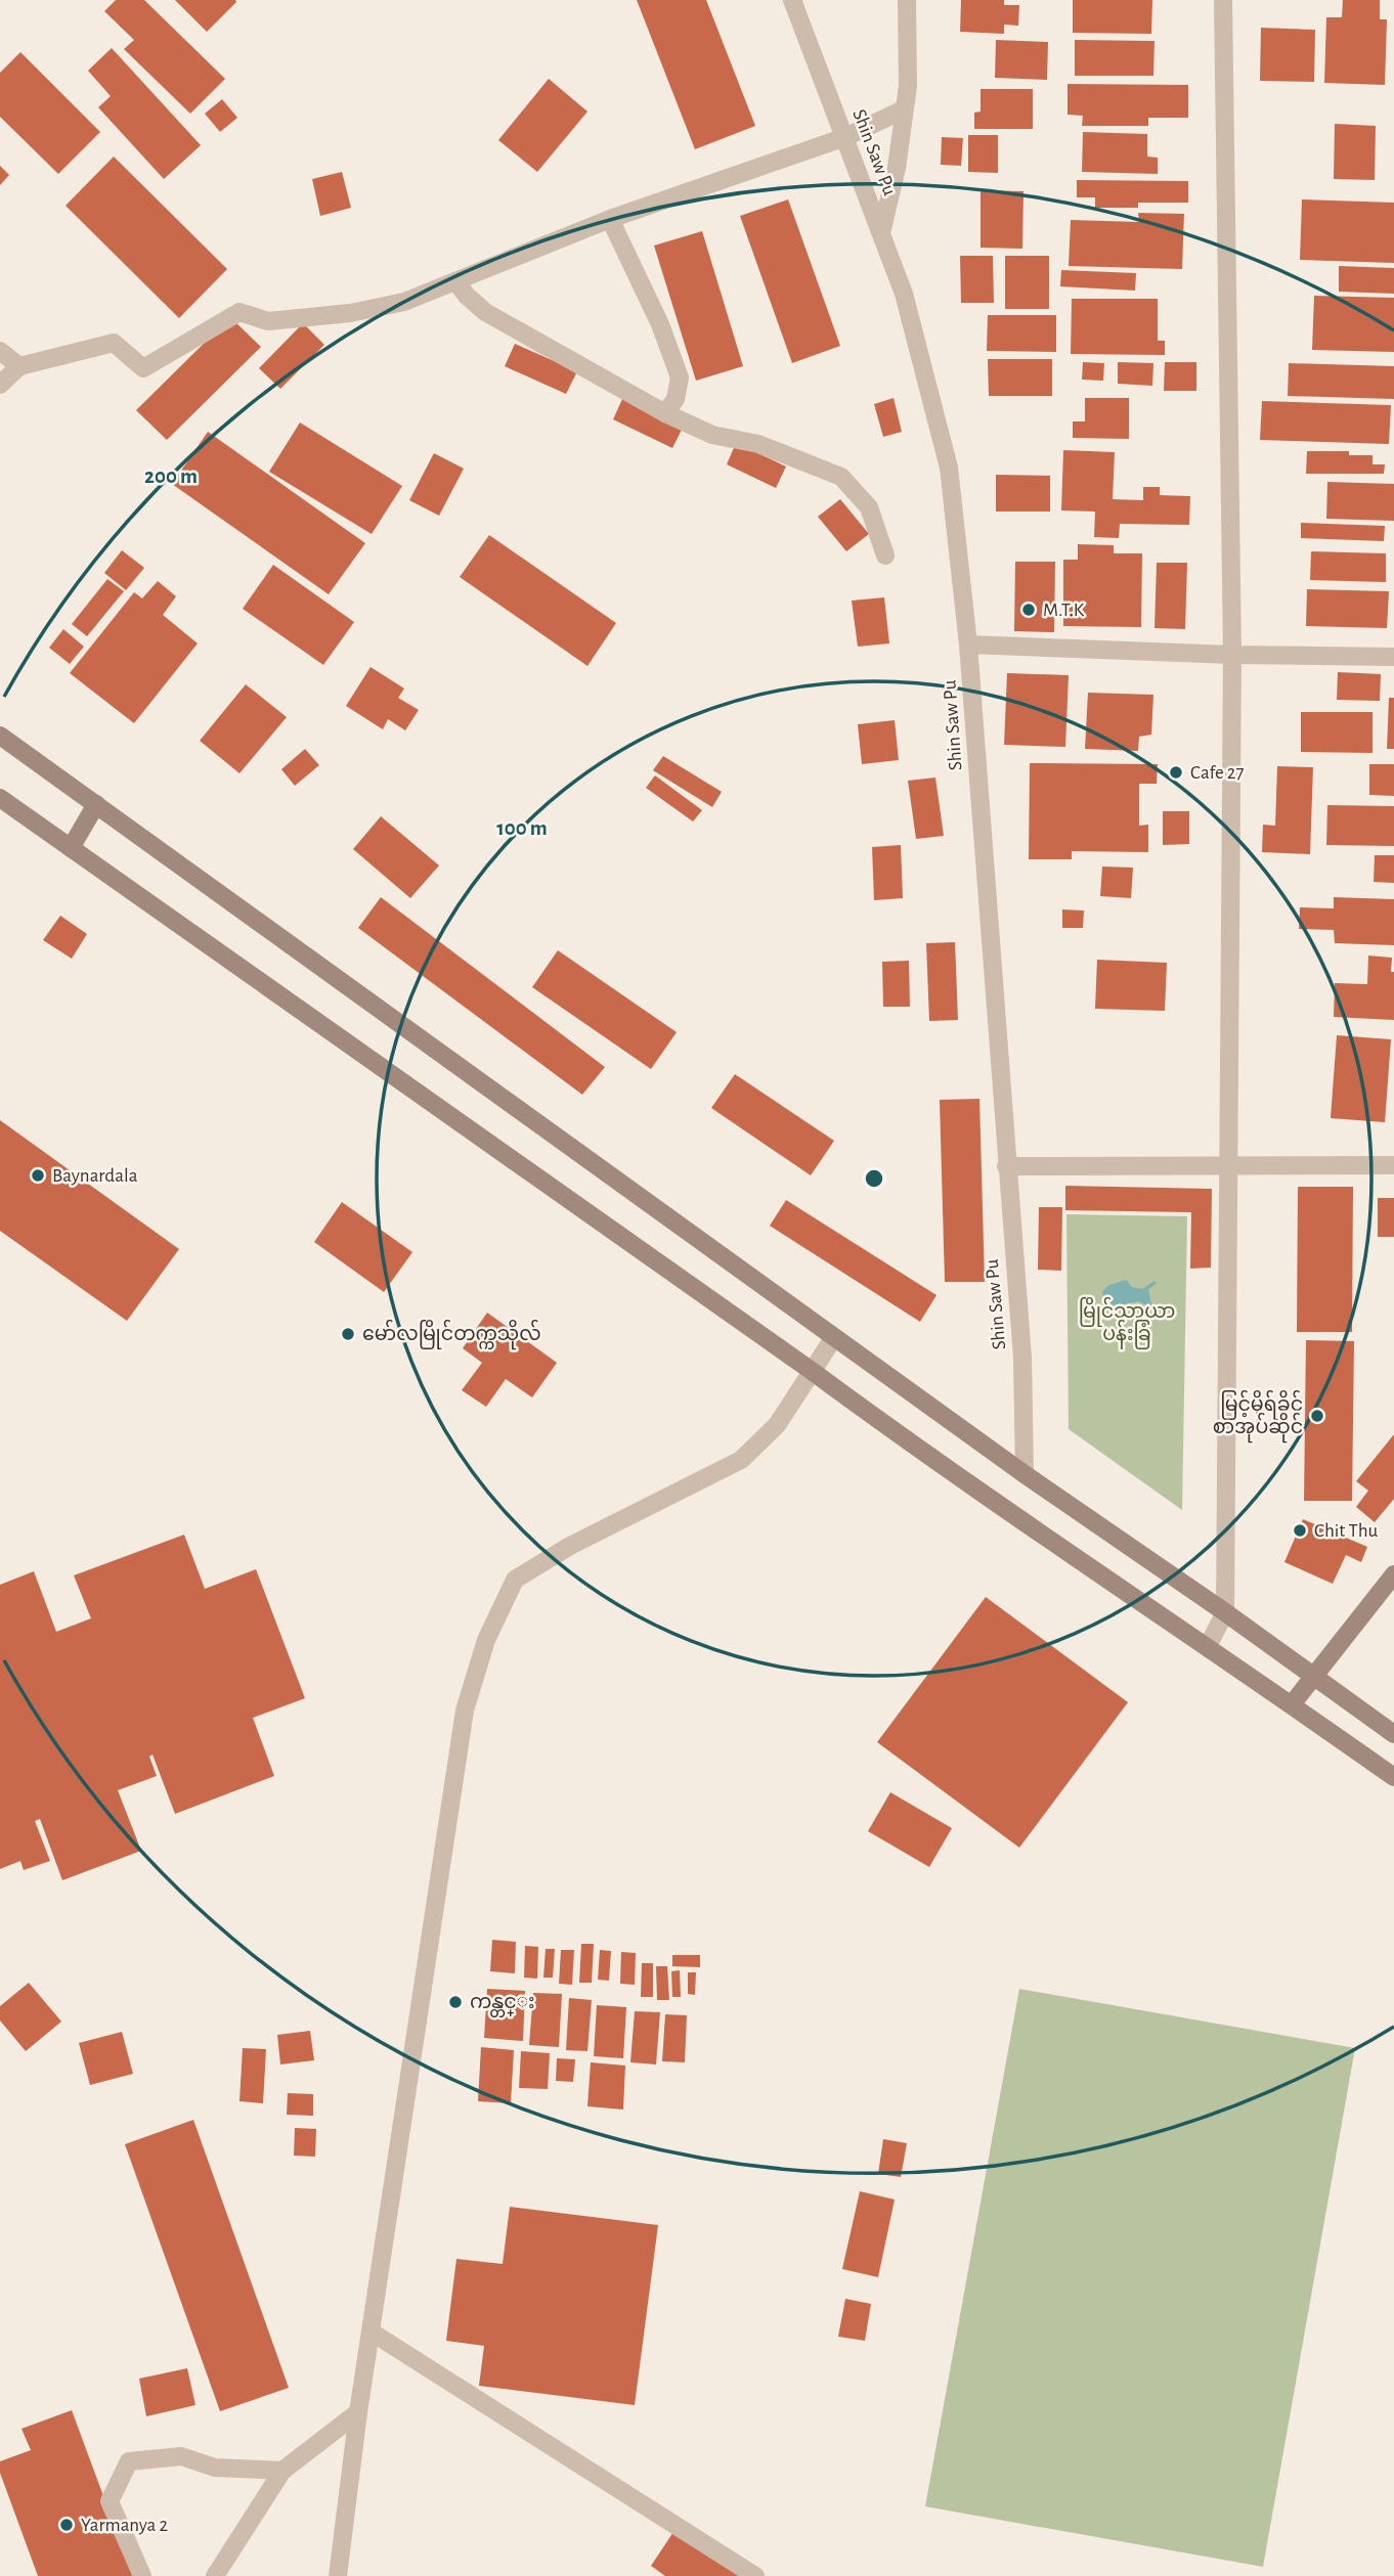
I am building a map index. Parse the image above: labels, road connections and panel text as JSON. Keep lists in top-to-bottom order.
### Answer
{
  "streets": {
    "street": ["Shin Saw Pu"]
  },
  "parks": ["မြိုင်သာယာ ပန်းခြံ"],
  "places": [
    "M.T.K",
    "Cafe 27",
    "Baynardala",
    "မော်လမြိုင်တက္ကသိုလ်",
    "မြင့်မိုရ်ခိုင် စာအုပ်ဆိုင်",
    "Chit Thu",
    "ကန္တင္း",
    "Yarmanya 2"
  ],
  "rings": ["200 m", "100 m"]
}
